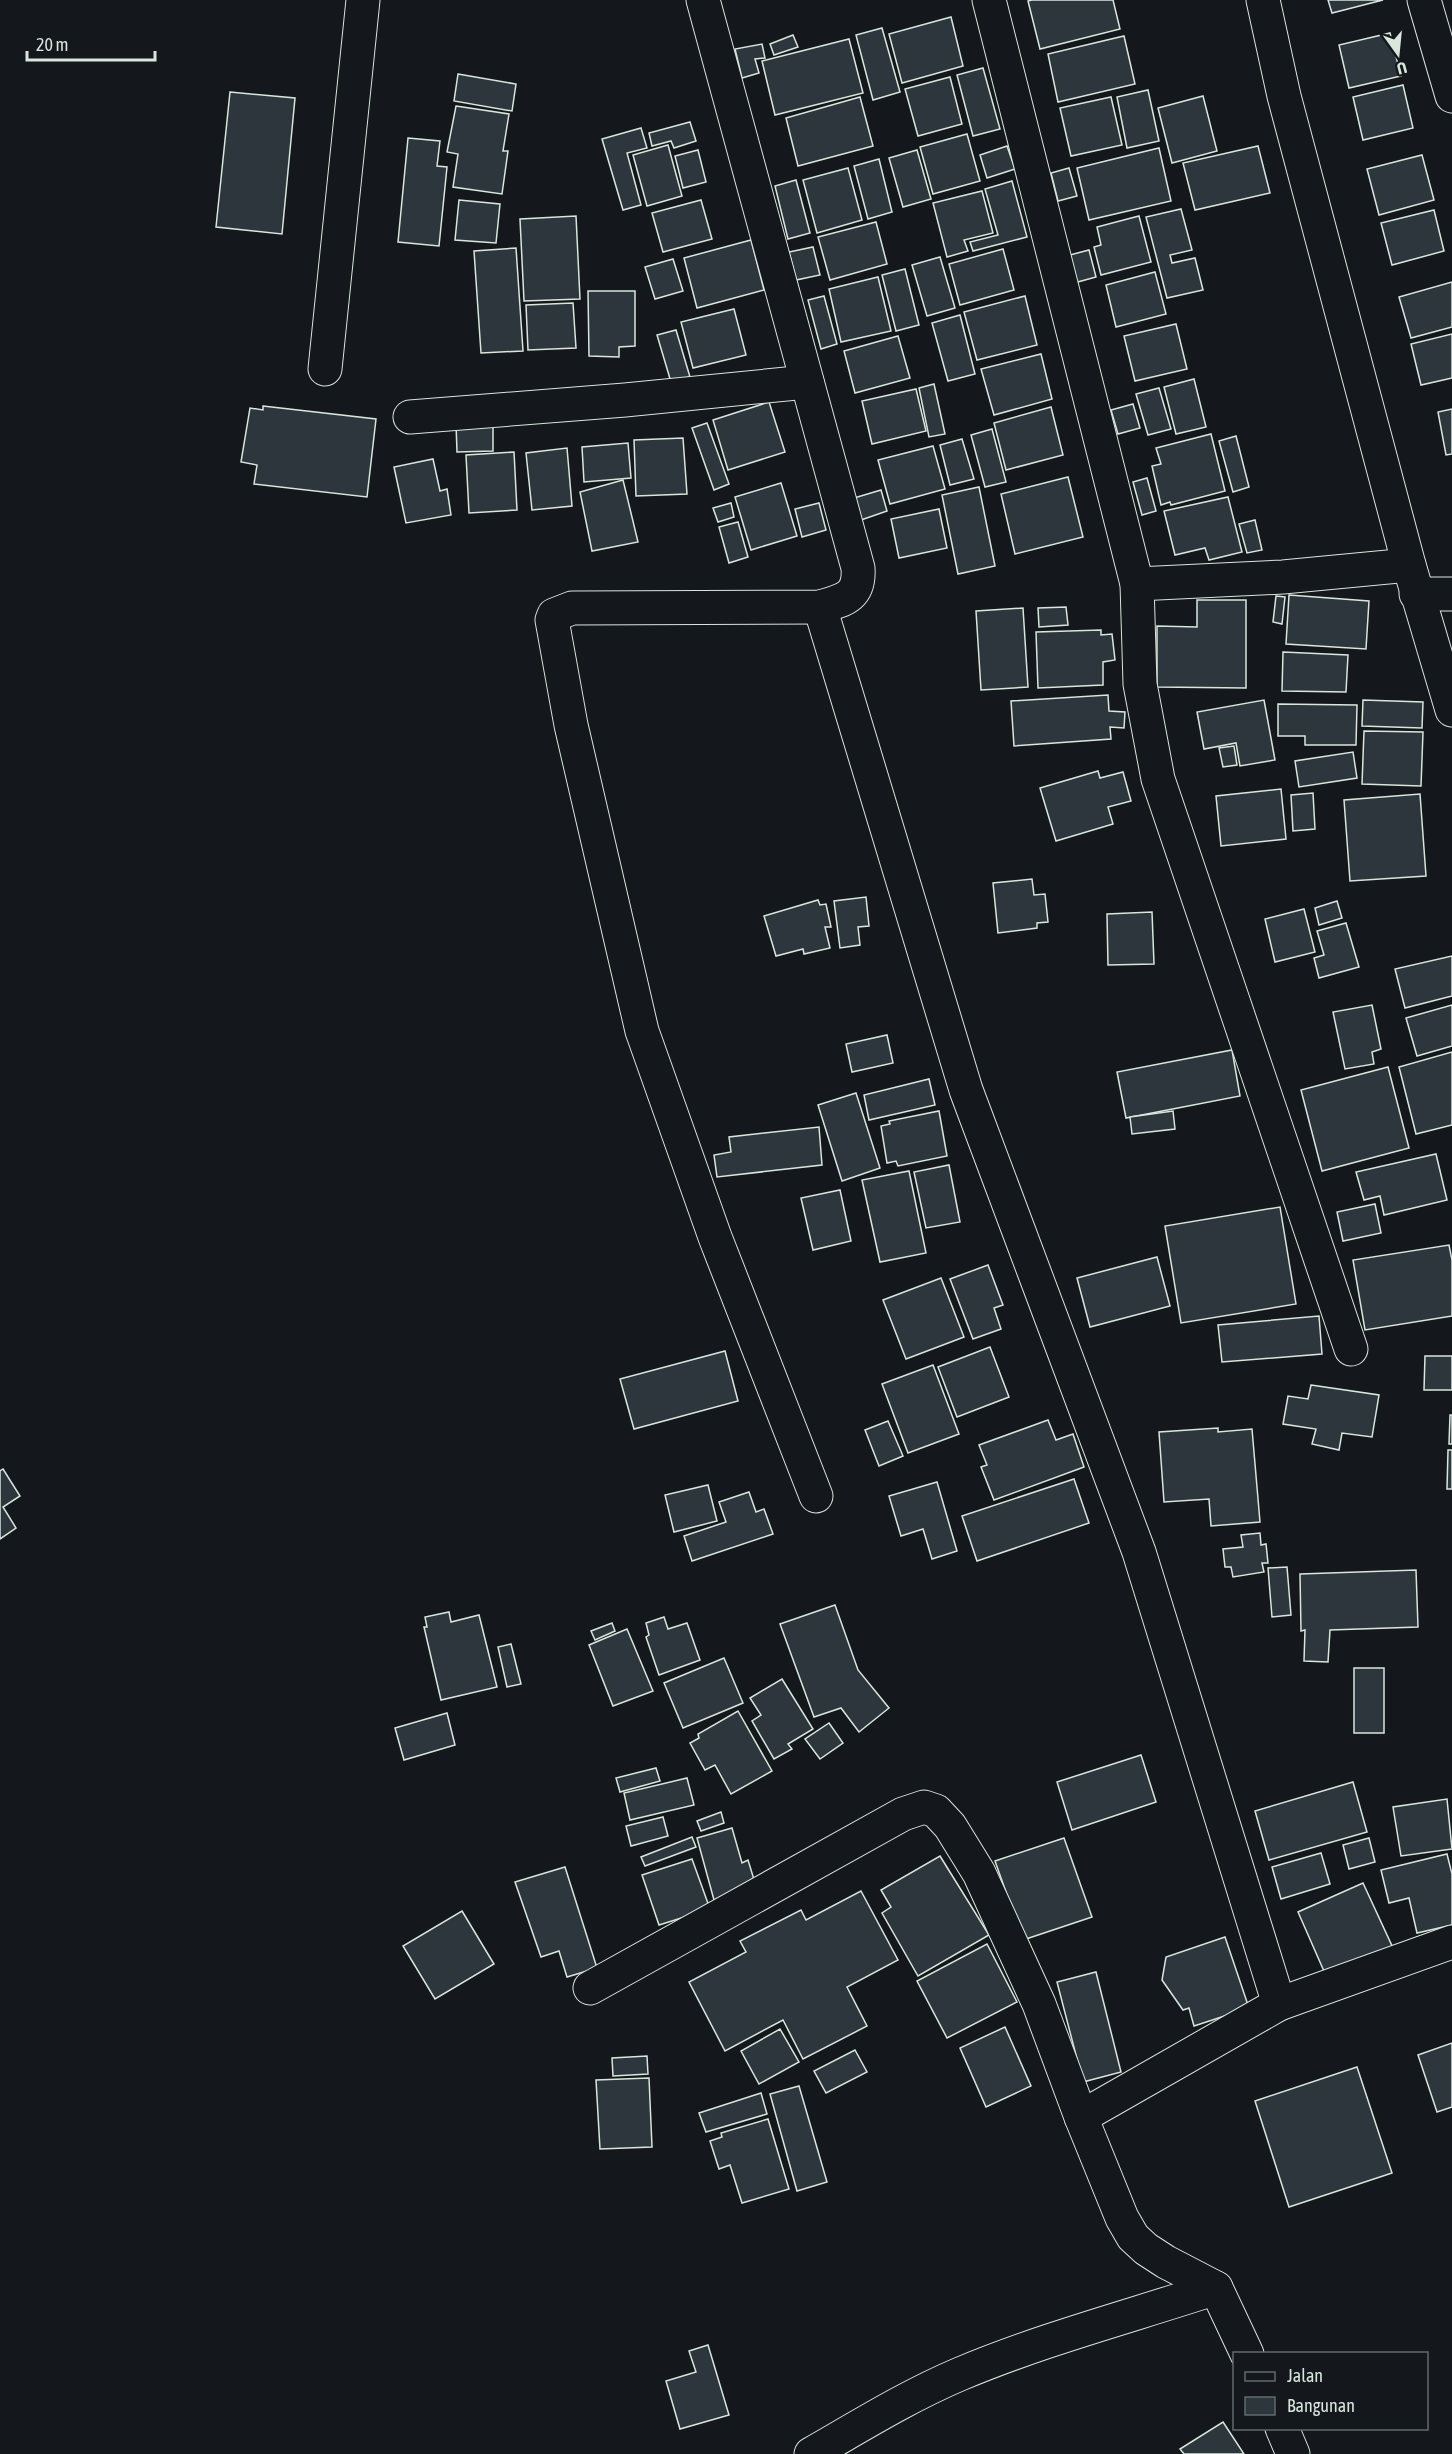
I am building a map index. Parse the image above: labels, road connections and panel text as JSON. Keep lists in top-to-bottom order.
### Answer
{
  "legend": ["Jalan", "Bangunan"],
  "scale_bar": "20 m",
  "north": "bottom"
}
